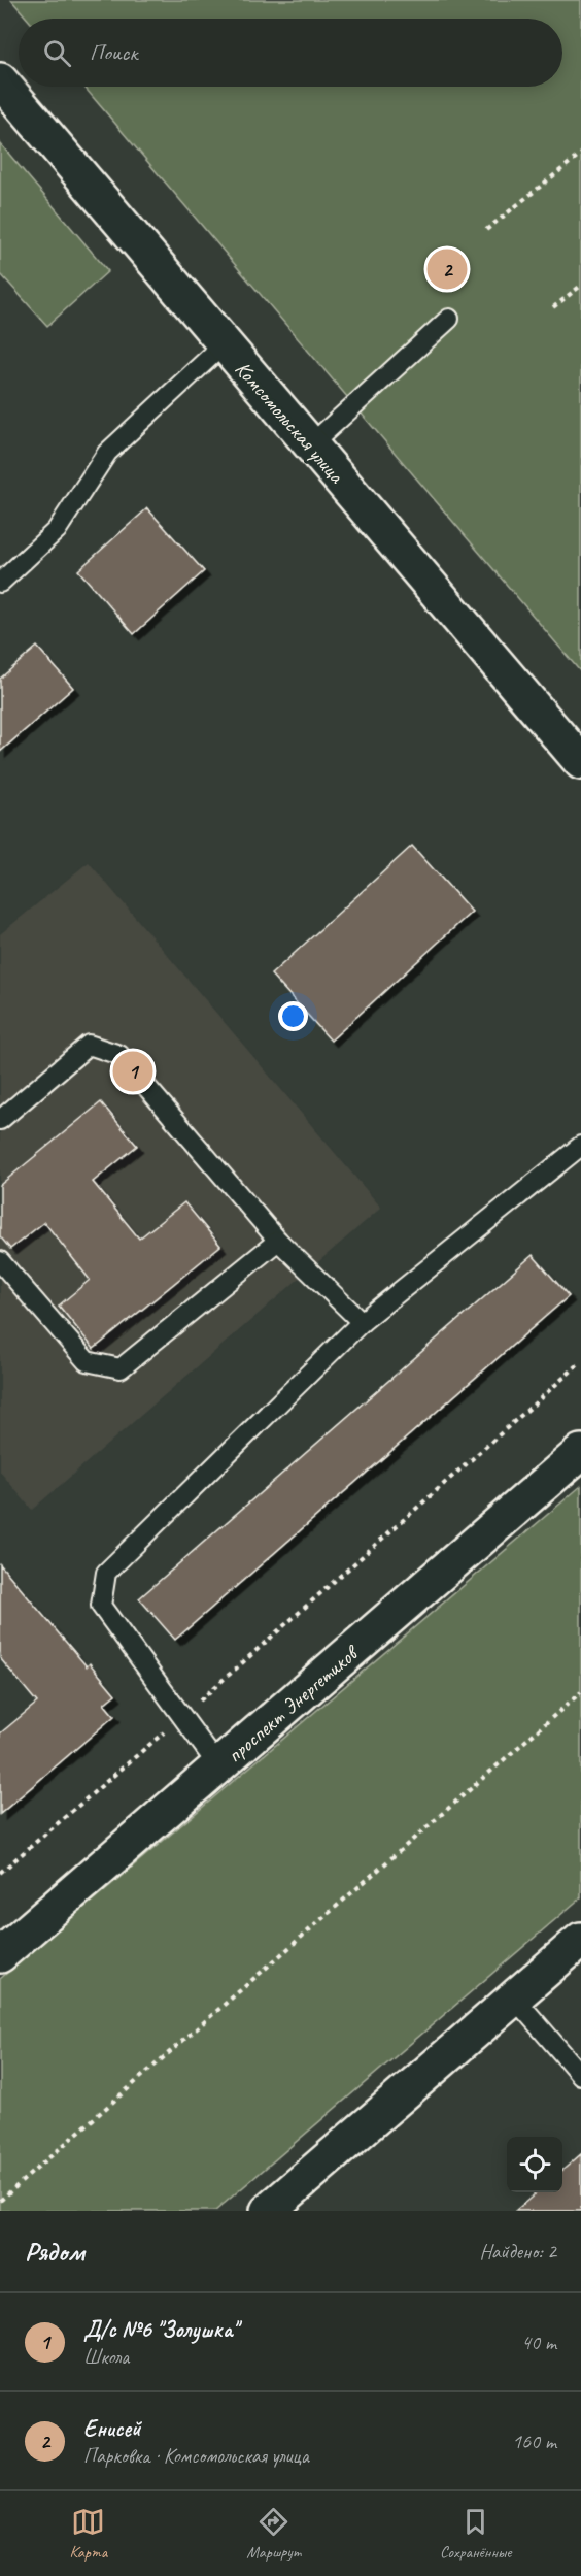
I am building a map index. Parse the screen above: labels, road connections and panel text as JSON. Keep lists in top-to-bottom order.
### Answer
{
  "streets": {
    "street": ["Комсомольская улица", "проспект Энергетиков"]
  },
  "page": {
    "search": "Поиск",
    "pins": ["2", "1"],
    "heading": ["Рядом", "Найдено: 2"],
    "list": [
      {
        "mark": "1",
        "name": "Д/с №6 \"Золушка\"",
        "note": "Школа",
        "value": "40 m"
      },
      {
        "mark": "2",
        "name": "Енисей",
        "note": "Парковка · Комсомольская улица",
        "value": "160 m"
      }
    ],
    "nav": ["Карта", "Маршрут", "Сохранённые"]
  }
}
